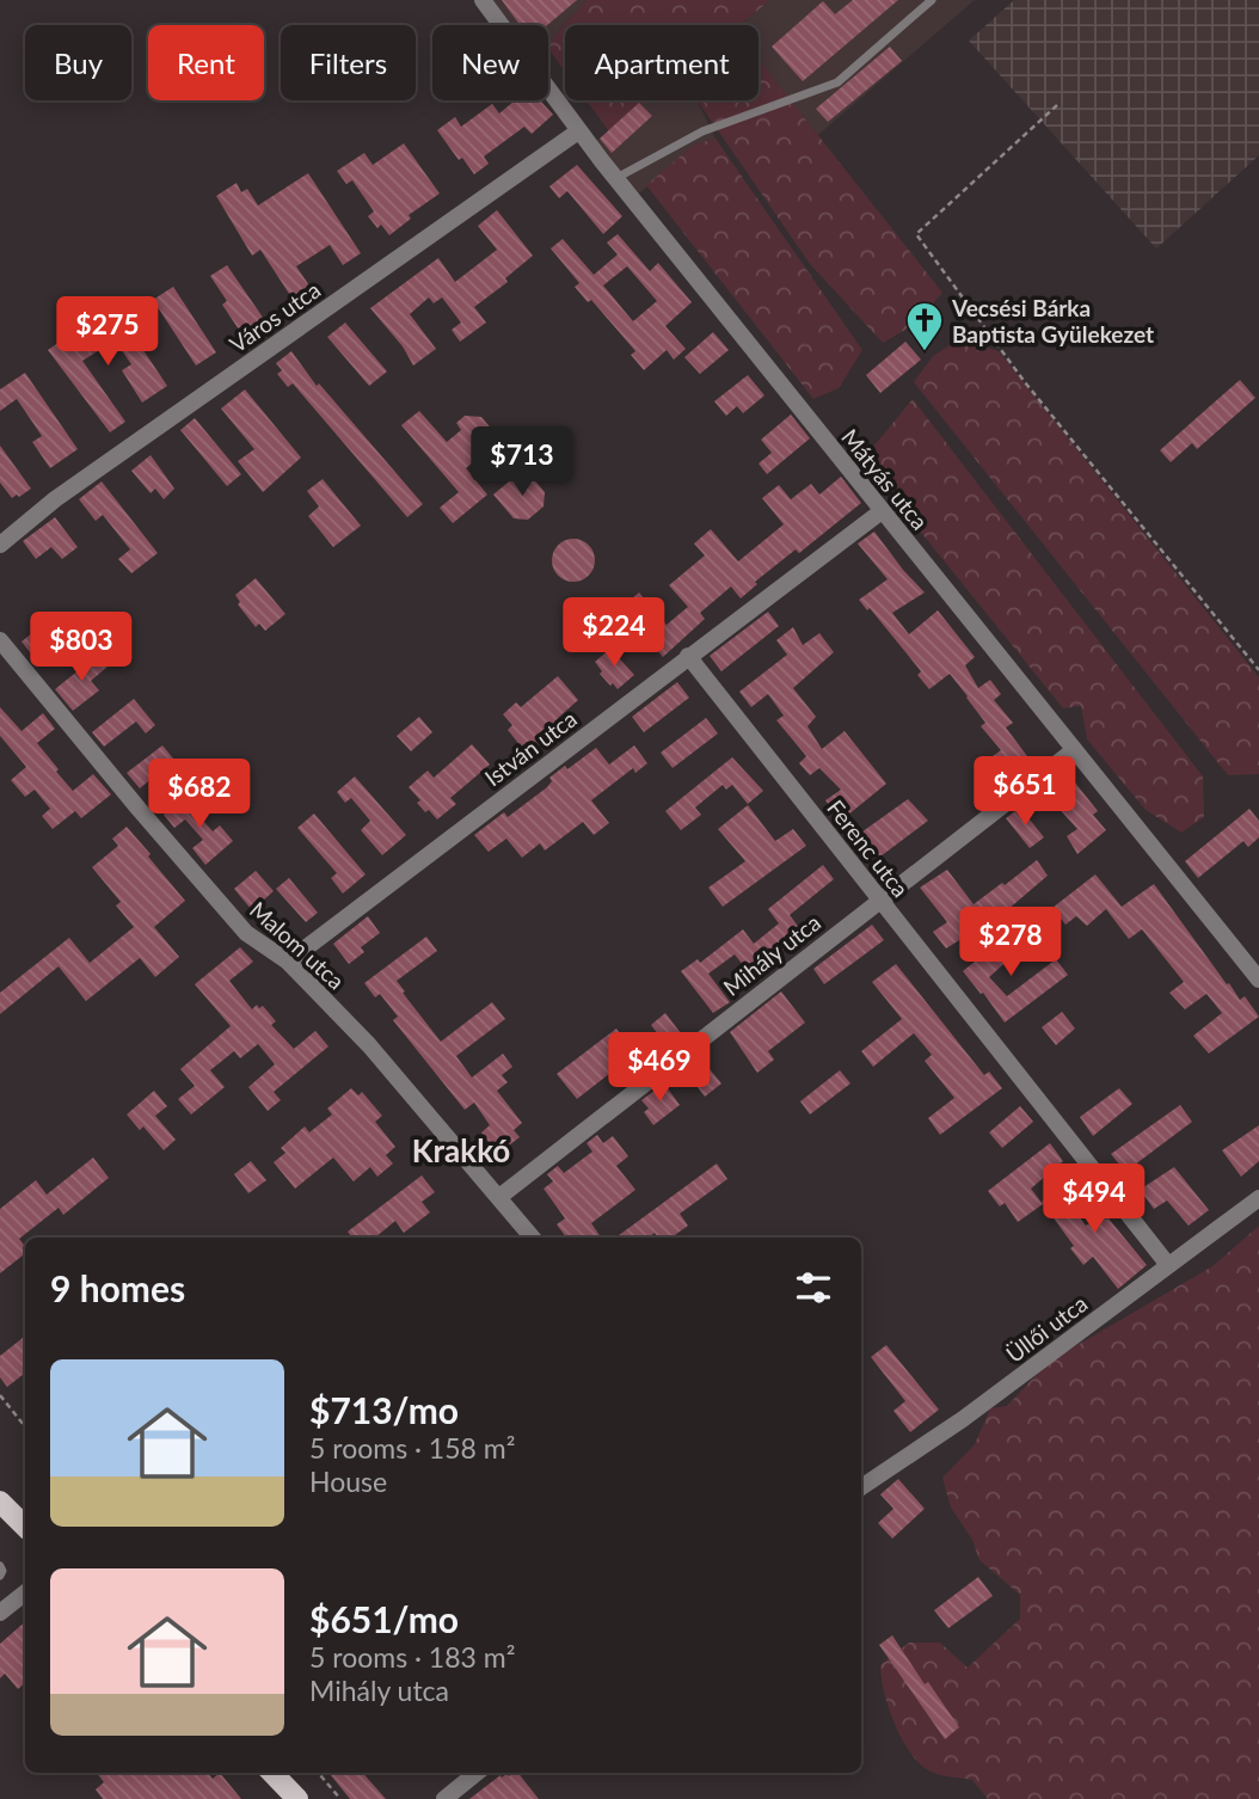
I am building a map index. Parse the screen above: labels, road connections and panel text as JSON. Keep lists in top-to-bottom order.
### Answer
{
  "streets": {
    "street": [
      "Város utca",
      "Mátyás utca",
      "István utca",
      "Ferenc utca",
      "Malom utca",
      "Mihály utca",
      "Üllői utca"
    ]
  },
  "crossings": [
    ["Város utca", "Mátyás utca"],
    ["Mátyás utca", "István utca"],
    ["Mátyás utca", "Mihály utca"],
    ["István utca", "Ferenc utca"],
    ["István utca", "Malom utca"],
    ["Ferenc utca", "Mihály utca"],
    ["Ferenc utca", "Üllői utca"],
    ["Malom utca", "Mihály utca"]
  ],
  "districts": ["Krakkó"],
  "places": {
    "church": ["Vecsési Bárka Baptista Gyülekezet"]
  },
  "page": {
    "chip": [
      "Buy",
      "Rent",
      "Filters",
      "New",
      "Apartment"
    ],
    "price": [
      "$275",
      "$713",
      "$224",
      "$803",
      "$651",
      "$682",
      "$278",
      "$469",
      "$494"
    ],
    "heading": "9 homes",
    "list": [
      {
        "name": "$713/mo",
        "note": "5 rooms · 158 m² · House"
      },
      {
        "name": "$651/mo",
        "note": "5 rooms · 183 m² · Mihály utca"
      }
    ]
  }
}
